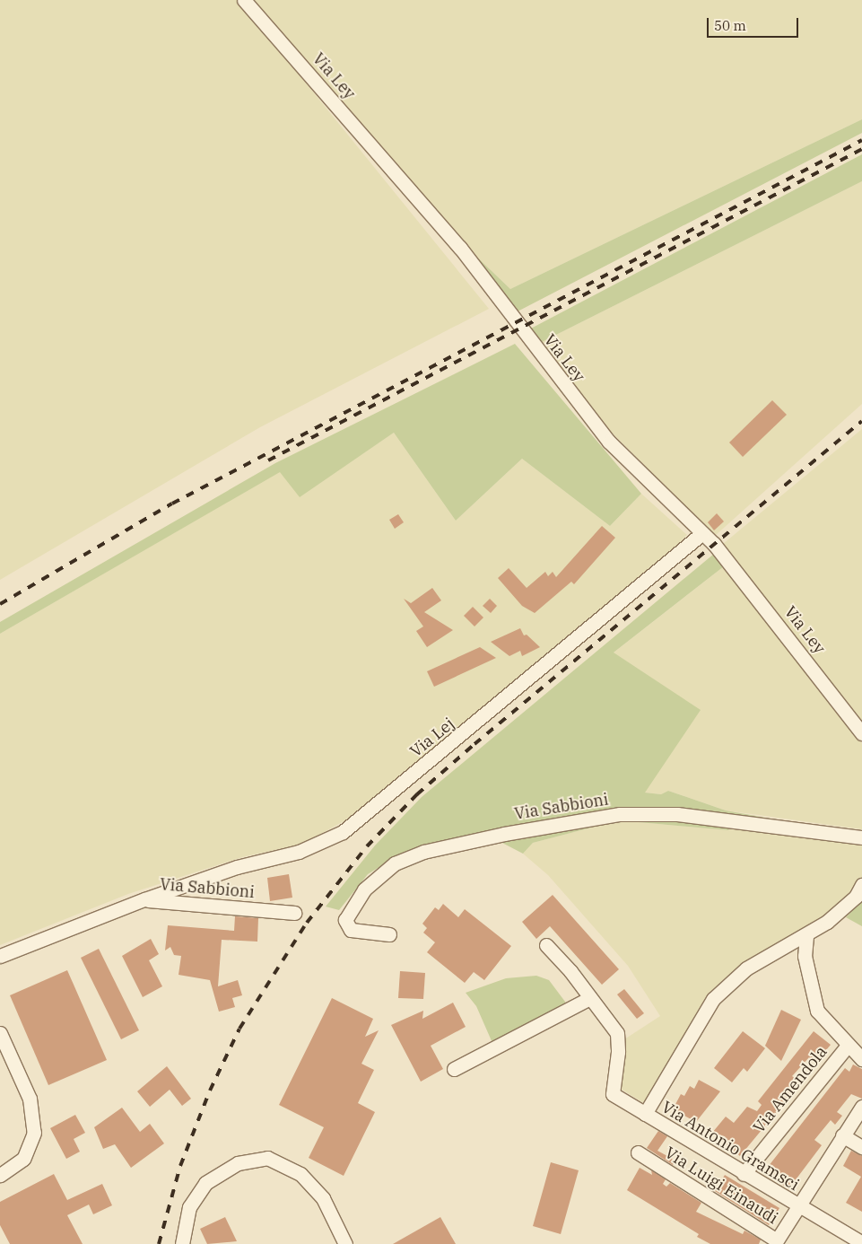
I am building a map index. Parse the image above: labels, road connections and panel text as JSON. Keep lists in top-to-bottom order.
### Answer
{
  "streets": {
    "street": [
      "Via Ley",
      "Via Lej",
      "Via Sabbioni",
      "Via Amendola",
      "Via Antonio Gramsci",
      "Via Luigi Einaudi"
    ]
  },
  "crossings": [
    ["Via Ley", "Via Lej"],
    ["Via Lej", "Via Sabbioni"],
    ["Via Amendola", "Via Antonio Gramsci"],
    ["Via Antonio Gramsci", "Via Luigi Einaudi"]
  ],
  "scale_bar": "50 m"
}
